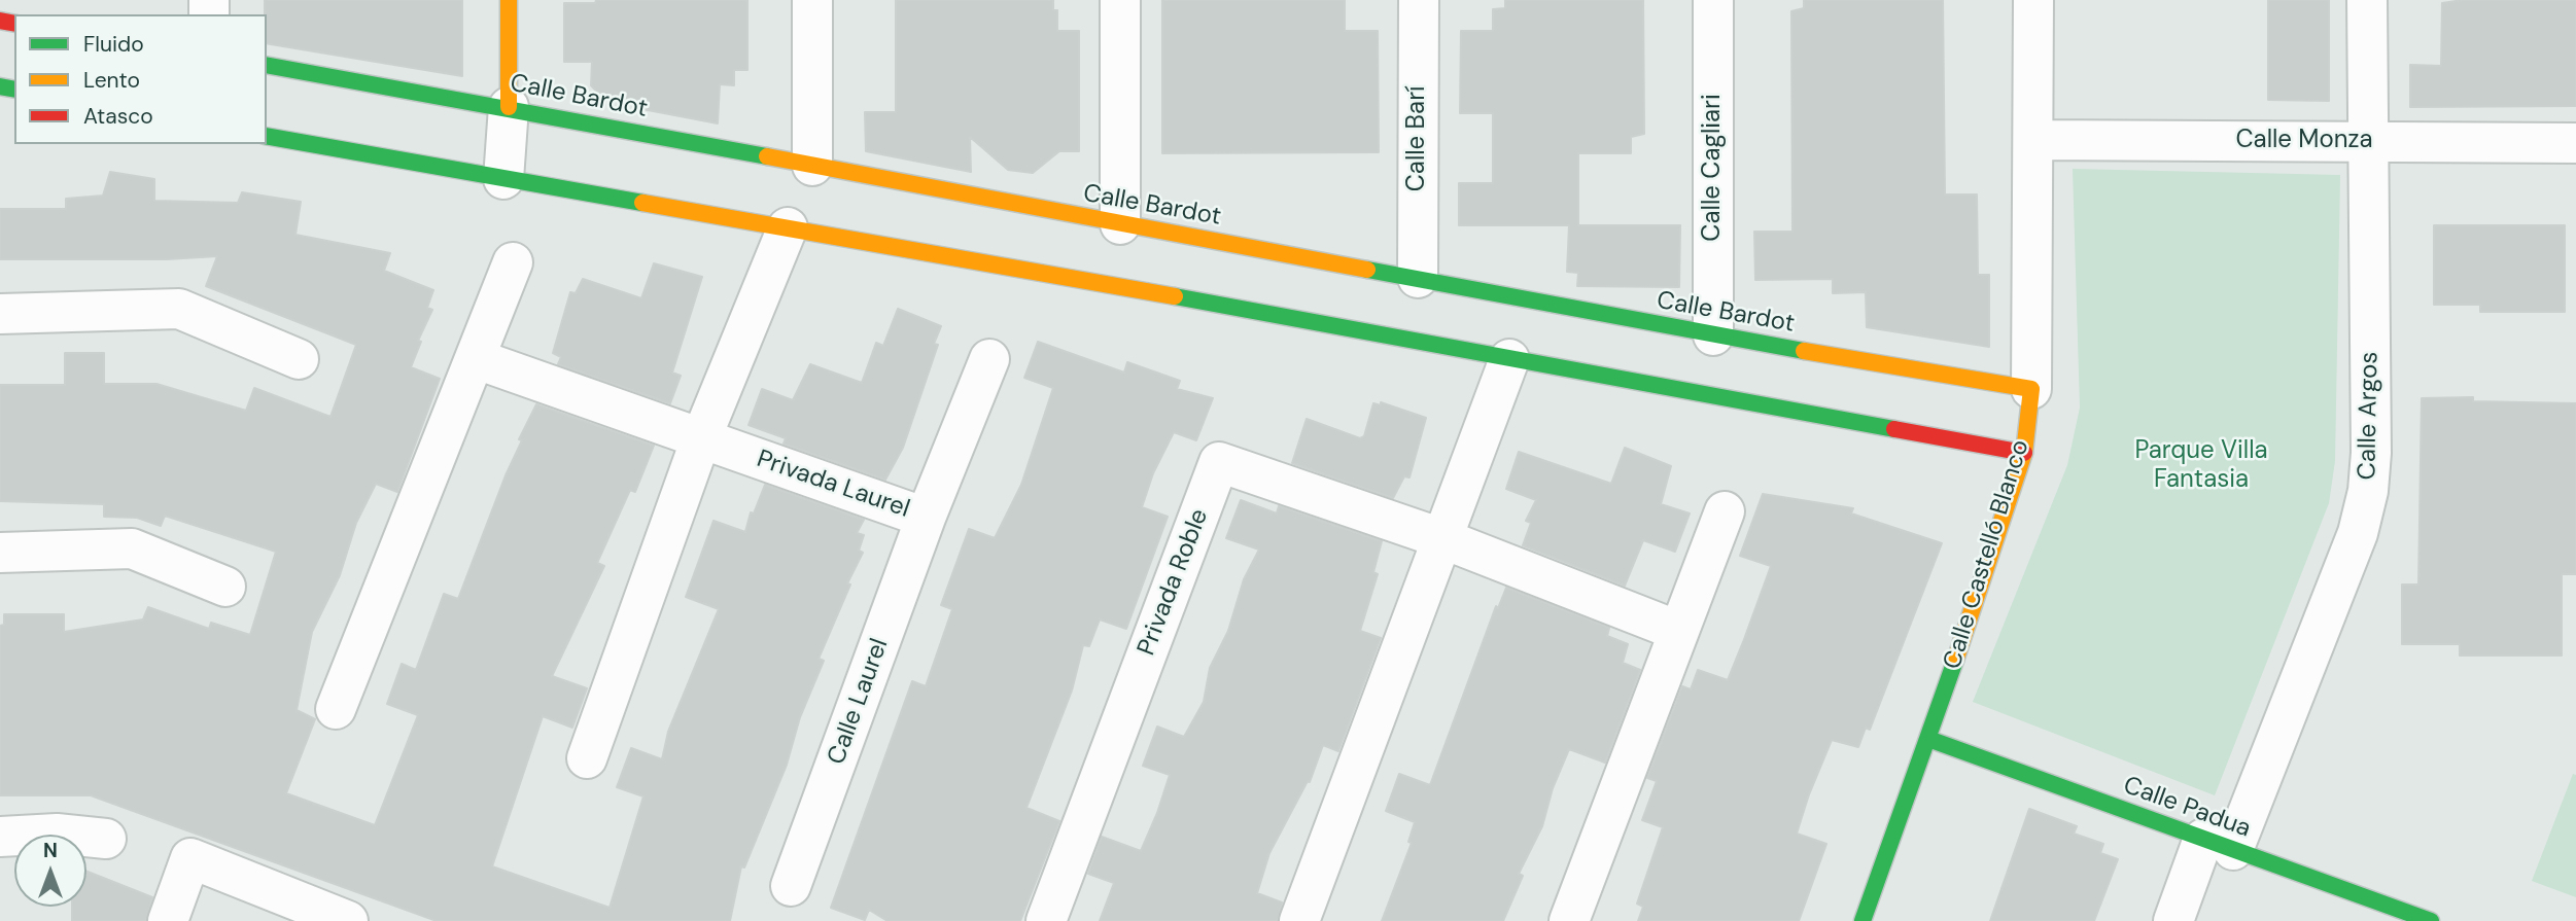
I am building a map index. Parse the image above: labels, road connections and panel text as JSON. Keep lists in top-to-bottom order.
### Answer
{
  "streets": {
    "street": [
      "Calle Bardot",
      "Calle Barí",
      "Calle Monza",
      "Calle Cagliari",
      "Calle Argos",
      "Privada Laurel",
      "Calle Castelló Blanco",
      "Privada Roble",
      "Calle Laurel",
      "Calle Padua"
    ]
  },
  "crossings": [
    ["Calle Bardot", "Calle Barí"],
    ["Calle Bardot", "Calle Cagliari"],
    ["Calle Bardot", "Calle Castelló Blanco"],
    ["Calle Monza", "Calle Argos"],
    ["Calle Monza", "Calle Castelló Blanco"],
    ["Calle Argos", "Calle Padua"],
    ["Privada Laurel", "Calle Laurel"],
    ["Calle Castelló Blanco", "Calle Padua"]
  ],
  "parks": ["Parque Villa Fantasia"],
  "legend": ["Fluido", "Lento", "Atasco"],
  "north": "top"
}
